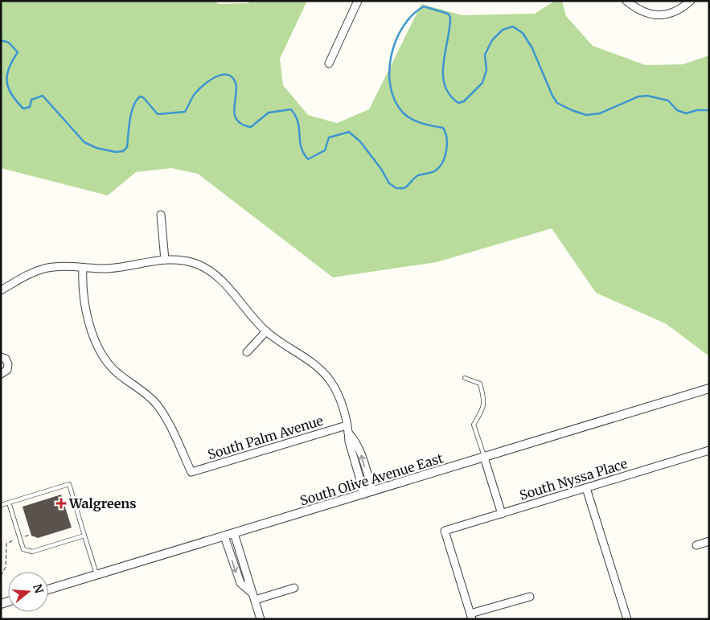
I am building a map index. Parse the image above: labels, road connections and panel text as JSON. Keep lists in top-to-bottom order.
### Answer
{
  "streets": {
    "street": ["South Palm Avenue", "South Olive Avenue East", "South Nyssa Place"]
  },
  "places": {
    "health": ["Walgreens"]
  },
  "north": "right"
}
